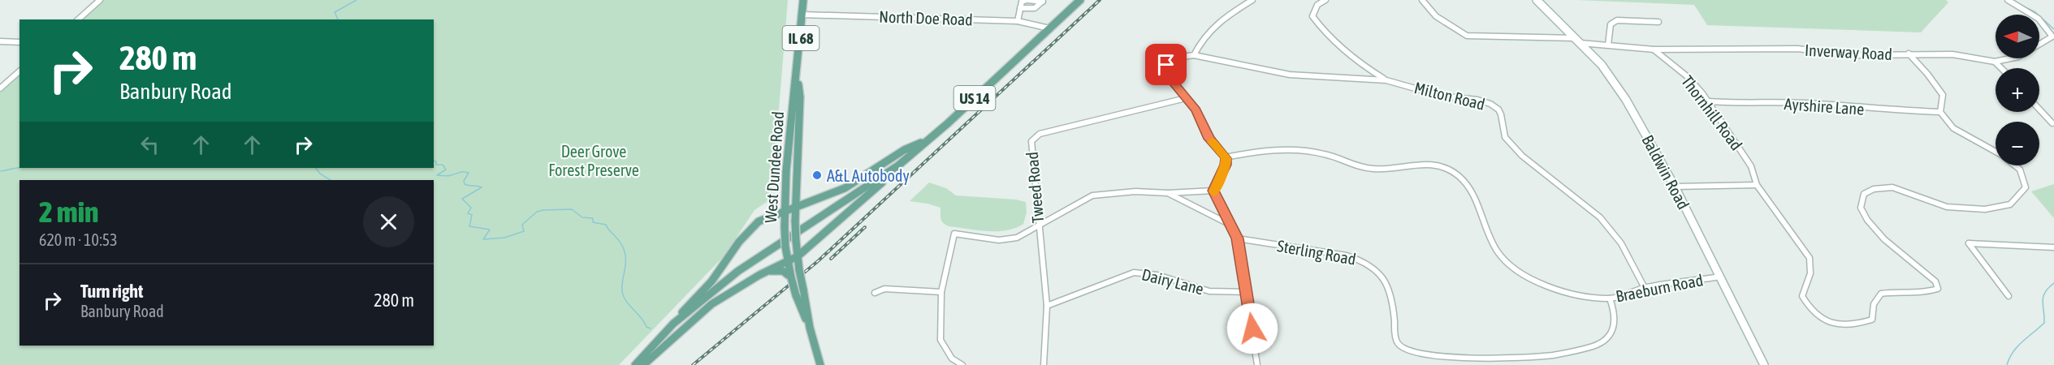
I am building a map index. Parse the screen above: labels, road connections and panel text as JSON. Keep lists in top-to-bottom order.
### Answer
{
  "streets": {
    "main road": ["IL 68", "US 14", "West Dundee Road"],
    "street": [
      "North Doe Road",
      "Inverway Road",
      "Milton Road",
      "Ayrshire Lane",
      "Thornhill Road",
      "Baldwin Road",
      "Tweed Road",
      "Sterling Road",
      "Dairy Lane",
      "Braeburn Road"
    ]
  },
  "crossings": [
    ["North Doe Road", "US 14"],
    ["North Doe Road", "West Dundee Road"],
    ["IL 68", "West Dundee Road"],
    ["Inverway Road", "Thornhill Road"],
    ["Inverway Road", "Baldwin Road"],
    ["Milton Road", "Braeburn Road"],
    ["Ayrshire Lane", "Thornhill Road"],
    ["Baldwin Road", "Braeburn Road"],
    ["Tweed Road", "Dairy Lane"],
    ["Sterling Road", "Braeburn Road"]
  ],
  "parks": ["Deer Grove Forest Preserve"],
  "places": ["A&L Autobody"],
  "north": "left",
  "page": {
    "map_buttons": ["+", "−"],
    "turn": ["280 m", "Banbury Road"],
    "heading": ["2 min", "620 m · 10:53"],
    "list": [
      {
        "name": "Turn right",
        "note": "Banbury Road",
        "value": "280 m"
      }
    ]
  }
}
